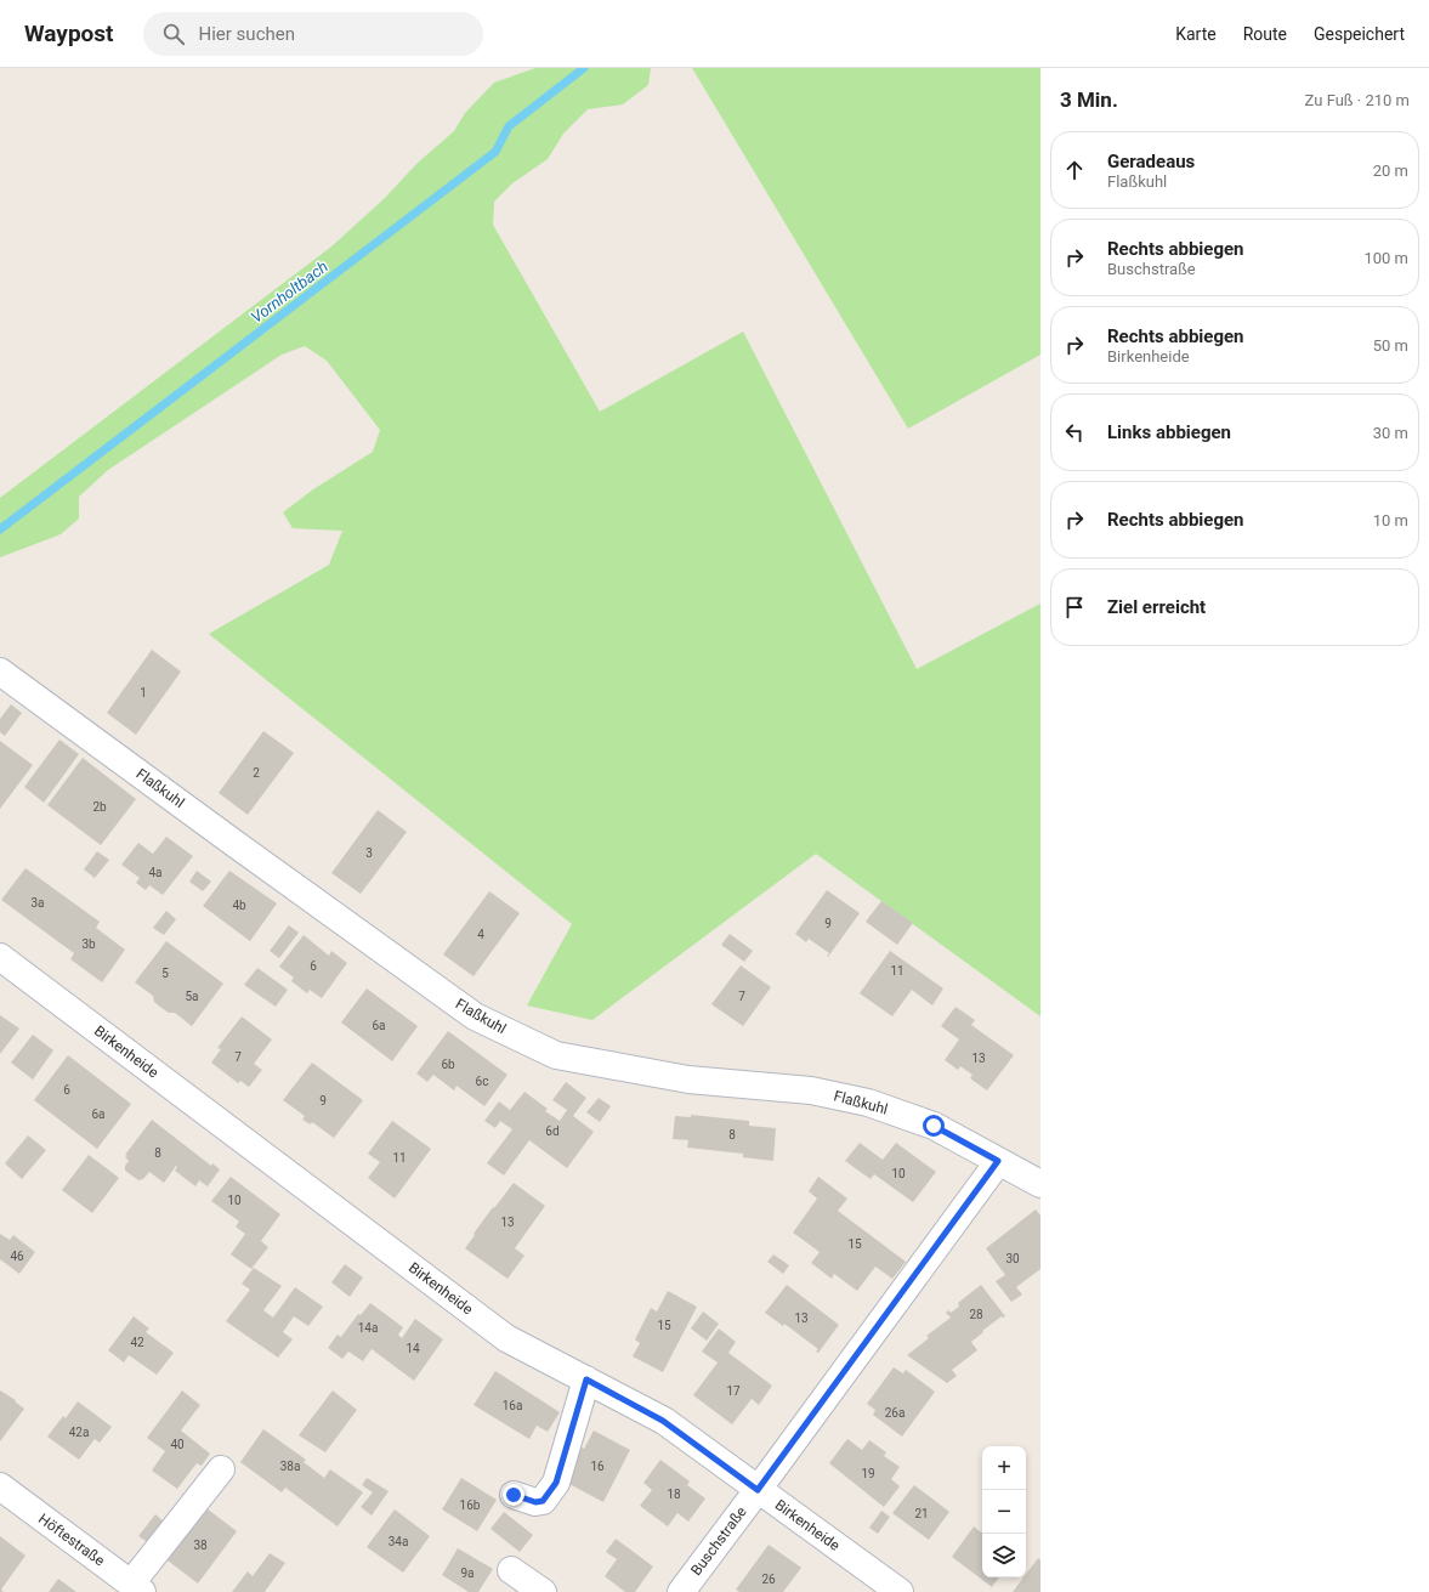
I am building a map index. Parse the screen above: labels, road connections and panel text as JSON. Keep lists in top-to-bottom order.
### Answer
{
  "streets": {
    "street": [
      "Flaßkuhl",
      "Birkenheide",
      "Höftestraße",
      "Buschstraße"
    ]
  },
  "crossings": [
    ["Flaßkuhl", "Buschstraße"],
    ["Birkenheide", "Buschstraße"]
  ],
  "water": ["Vornholtbach"],
  "house_numbers": [
    "1",
    "2",
    "2b",
    "3",
    "4a",
    "3a",
    "4b",
    "9",
    "4",
    "3b",
    "6",
    "11",
    "5",
    "5a",
    "7",
    "6a",
    "7",
    "13",
    "6b",
    "6c",
    "6",
    "9",
    "6a",
    "6d",
    "8",
    "8",
    "11",
    "10",
    "10",
    "13",
    "15",
    "46",
    "30",
    "28",
    "13",
    "15",
    "14a",
    "42",
    "14",
    "17",
    "16a",
    "26a",
    "42a",
    "40",
    "38a",
    "16",
    "19",
    "18",
    "16b",
    "21",
    "34a",
    "38",
    "9a",
    "26"
  ],
  "page": {
    "header": "Waypost",
    "search": "Hier suchen",
    "nav": ["Karte", "Route", "Gespeichert"],
    "heading": ["3 Min.", "Zu Fuß · 210 m"],
    "list": [
      ["Geradeaus", "Flaßkuhl", "20 m"],
      ["Rechts abbiegen", "Buschstraße", "100 m"],
      ["Rechts abbiegen", "Birkenheide", "50 m"],
      ["Links abbiegen", "30 m"],
      ["Rechts abbiegen", "10 m"],
      "Ziel erreicht"
    ],
    "map_buttons": ["+", "−"]
  }
}
